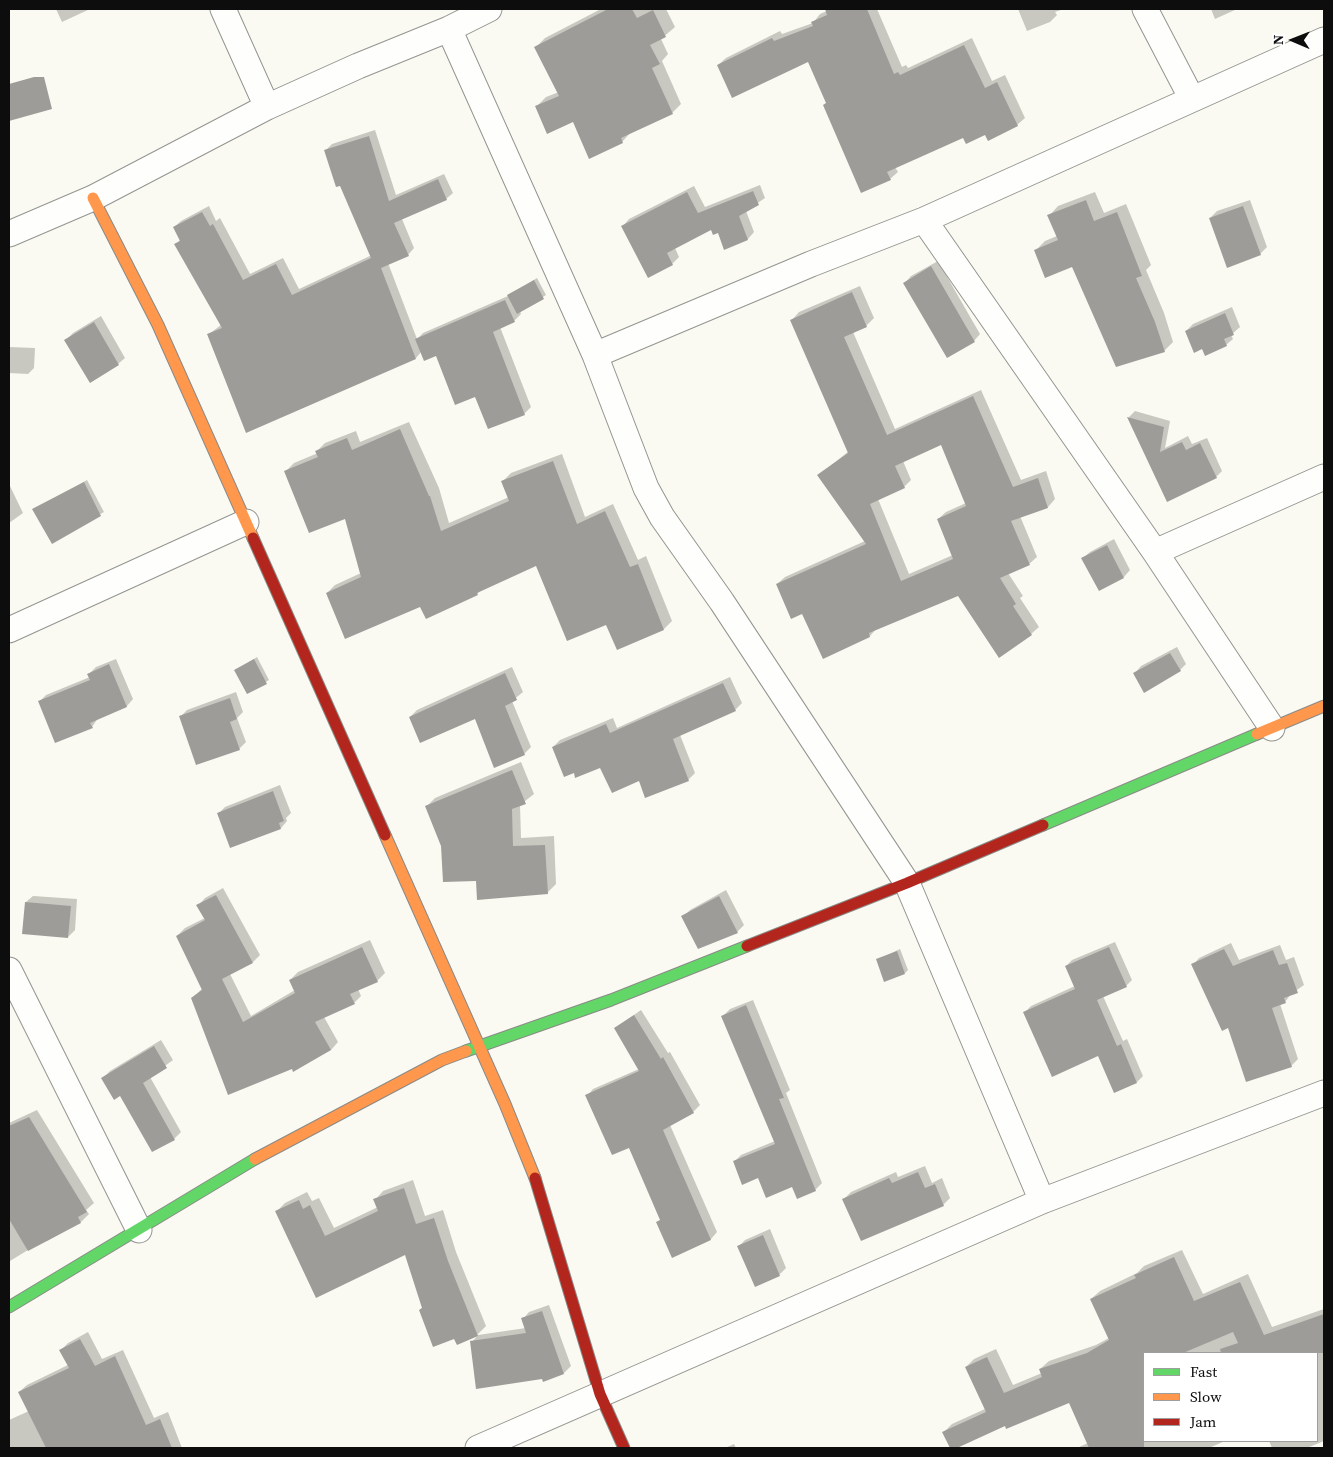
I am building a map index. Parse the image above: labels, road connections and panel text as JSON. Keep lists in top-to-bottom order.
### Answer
{
  "legend": ["Fast", "Slow", "Jam"],
  "north": "left"
}
